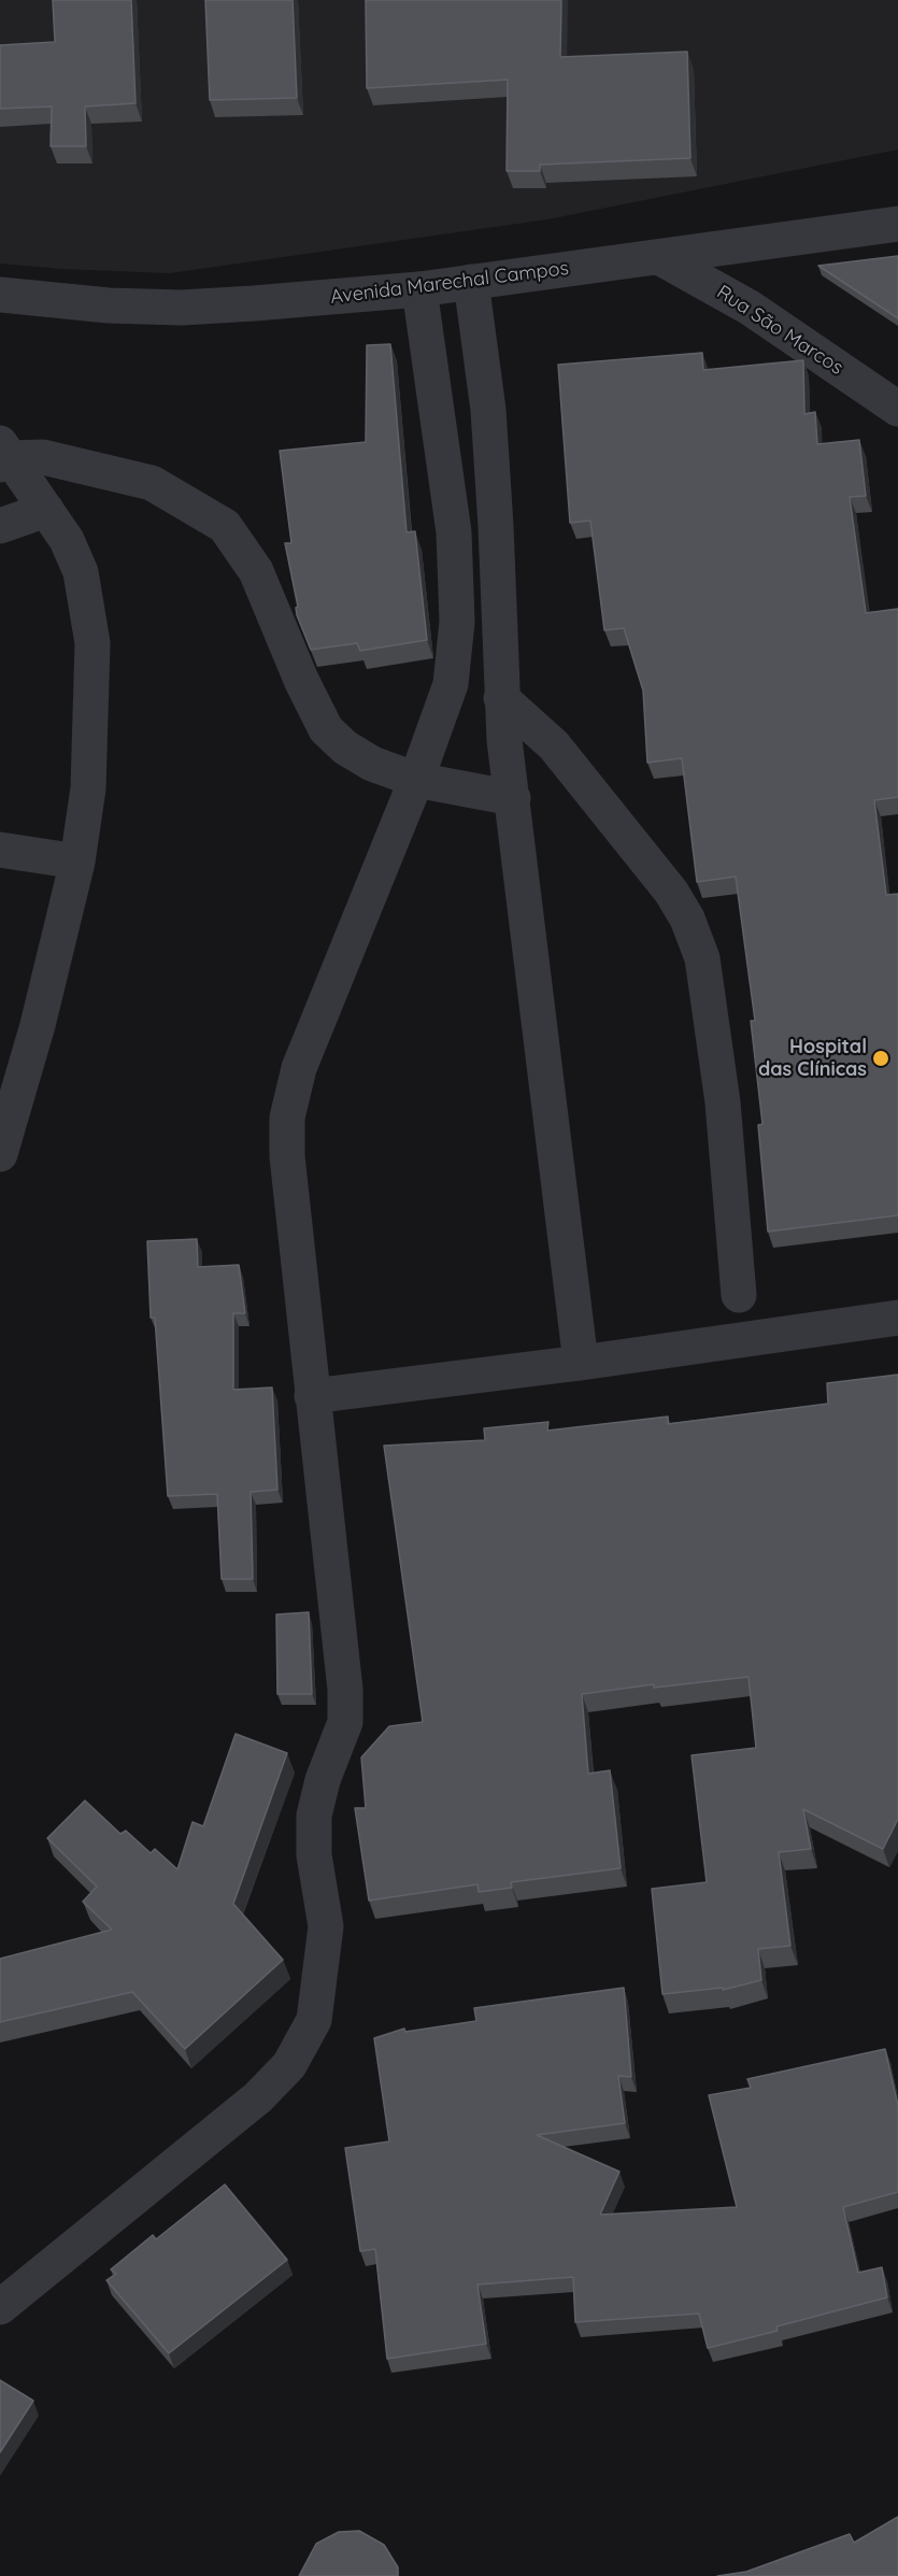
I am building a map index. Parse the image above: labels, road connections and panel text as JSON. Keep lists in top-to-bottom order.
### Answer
{
  "streets": {
    "street": ["Avenida Marechal Campos", "Rua São Marcos"]
  },
  "crossings": [
    ["Avenida Marechal Campos", "Rua São Marcos"]
  ],
  "places": ["Hospital das Clínicas"]
}
